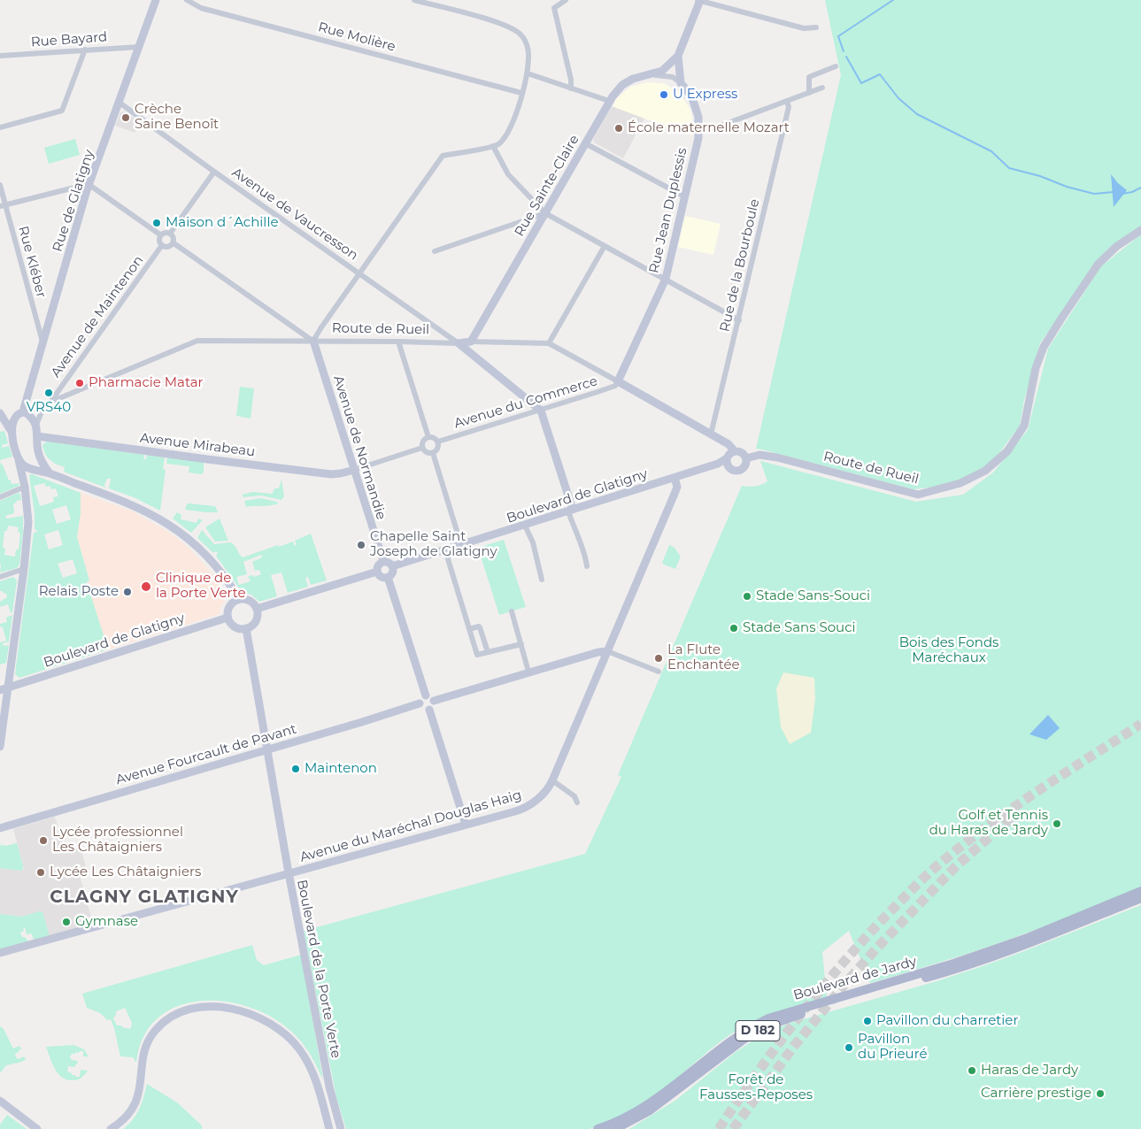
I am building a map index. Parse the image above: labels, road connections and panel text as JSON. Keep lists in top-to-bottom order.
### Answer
{
  "streets": {
    "main road": ["Boulevard de Jardy", "D 182"],
    "street": [
      "Rue Molière",
      "Rue Bayard",
      "Rue Sainte-Claire",
      "Rue de Glatigny",
      "Rue Jean Duplessis",
      "Avenue de Vaucresson",
      "Rue Kléber",
      "Rue de la Bourboule",
      "Avenue de Maintenon",
      "Route de Rueil",
      "Avenue du Commerce",
      "Avenue Mirabeau",
      "Avenue de Normandie",
      "Boulevard de Glatigny",
      "Avenue Fourcault de Pavant",
      "Avenue du Maréchal Douglas Haig",
      "Boulevard de la Porte Verte"
    ]
  },
  "crossings": [
    ["Rue Bayard", "Rue de Glatigny"],
    ["Rue Sainte-Claire", "Rue Jean Duplessis"],
    ["Rue Sainte-Claire", "Avenue de Vaucresson"],
    ["Rue Sainte-Claire", "Route de Rueil"],
    ["Rue de Glatigny", "Avenue de Vaucresson"],
    ["Rue de Glatigny", "Rue Kléber"],
    ["Rue de Glatigny", "Route de Rueil"],
    ["Rue Jean Duplessis", "Route de Rueil"],
    ["Rue Jean Duplessis", "Avenue du Commerce"],
    ["Avenue de Vaucresson", "Route de Rueil"],
    ["Rue de la Bourboule", "Route de Rueil"],
    ["Avenue de Maintenon", "Route de Rueil"],
    ["Route de Rueil", "Avenue du Commerce"],
    ["Route de Rueil", "Avenue de Normandie"],
    ["Route de Rueil", "Boulevard de Glatigny"],
    ["Avenue Mirabeau", "Avenue de Normandie"],
    ["Avenue de Normandie", "Boulevard de Glatigny"],
    ["Boulevard de Glatigny", "Avenue du Maréchal Douglas Haig"],
    ["Boulevard de Glatigny", "Boulevard de la Porte Verte"],
    ["Avenue Fourcault de Pavant", "Boulevard de la Porte Verte"],
    ["Avenue du Maréchal Douglas Haig", "Boulevard de la Porte Verte"]
  ],
  "districts": ["CLAGNY GLATIGNY"],
  "parks": ["Bois des Fonds Maréchaux", "Forêt de Fausses-Reposes"],
  "places": [
    "U Express",
    "Crèche Saine Benoît",
    "École maternelle Mozart",
    "Maison d´Achille",
    "Pharmacie Matar",
    "VRS40",
    "Chapelle Saint Joseph de Glatigny",
    "Clinique de la Porte Verte",
    "Relais Poste",
    "Stade Sans-Souci",
    "Stade Sans Souci",
    "La Flute Enchantée",
    "Maintenon",
    "Golf et Tennis du Haras de Jardy",
    "Lycée professionnel Les Châtaigniers",
    "Lycée Les Châtaigniers",
    "Gymnase",
    "Pavillon du charretier",
    "Pavillon du Prieuré",
    "Haras de Jardy",
    "Carrière prestige"
  ]
}
